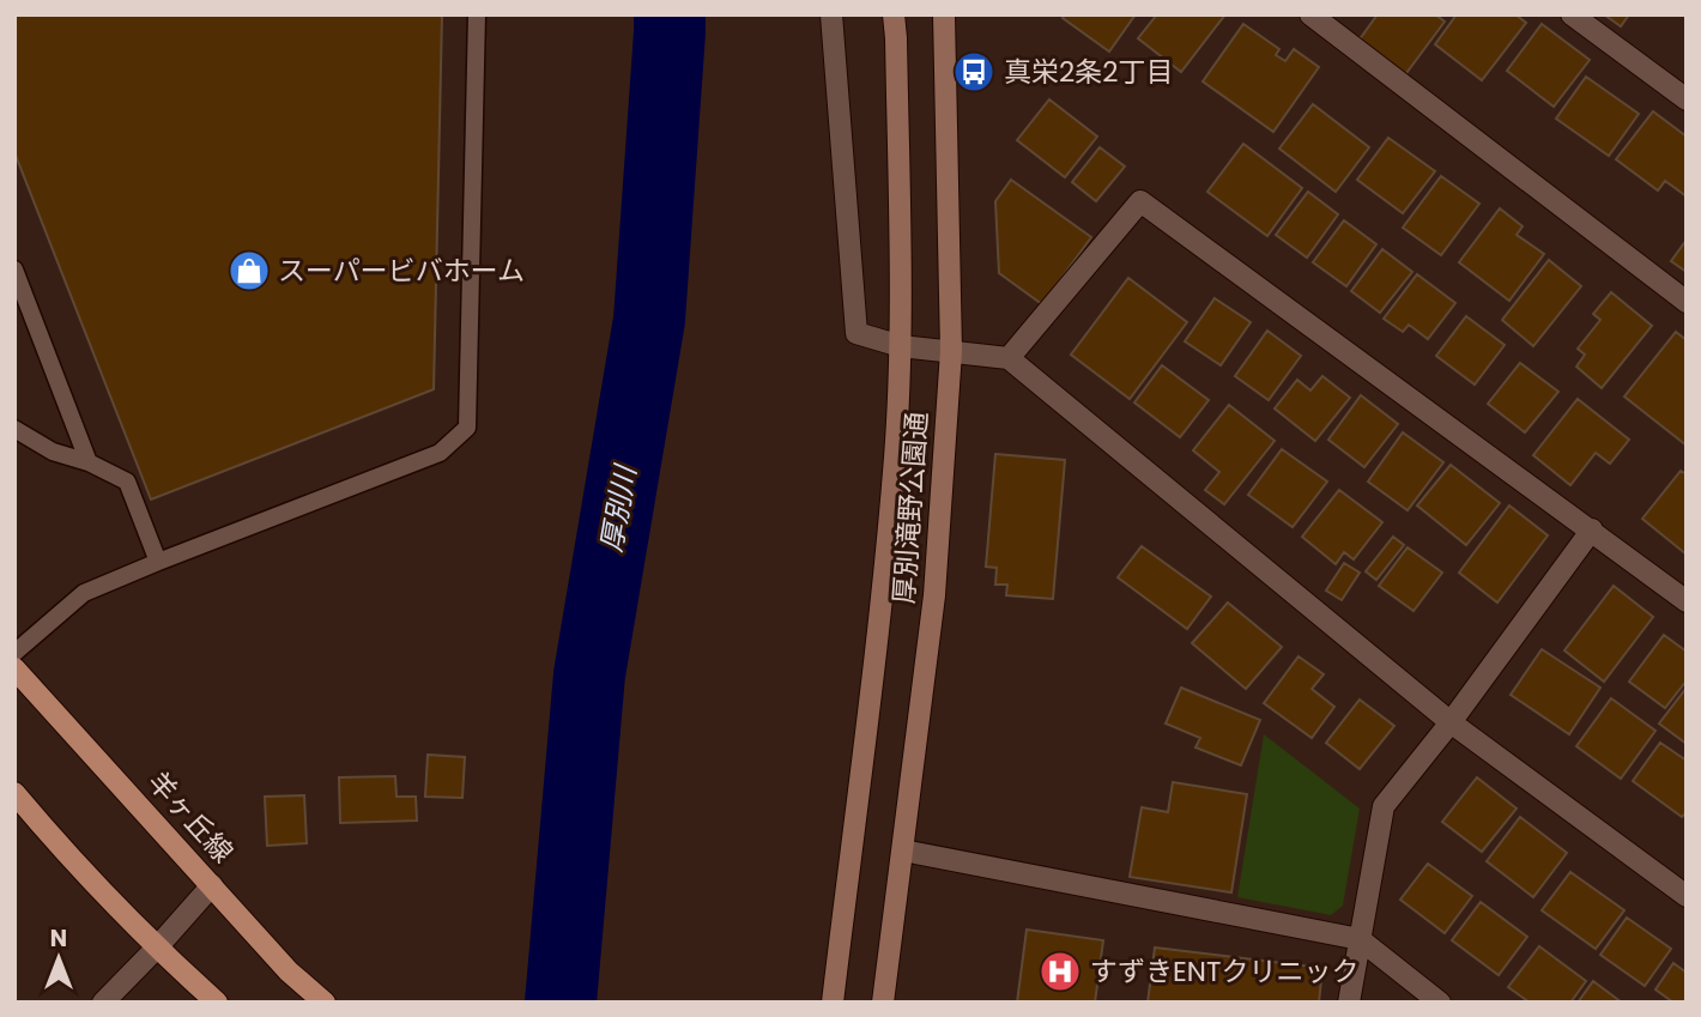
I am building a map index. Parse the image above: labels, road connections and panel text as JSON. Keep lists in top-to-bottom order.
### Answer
{
  "streets": {
    "main road": ["厚別滝野公園通", "羊ヶ丘線"]
  },
  "water": ["厚別川"],
  "places": {
    "bus stop": ["真栄2条2丁目"],
    "shop": ["スーパービバホーム"],
    "hospital": ["すずきENTクリニック"]
  },
  "north": "top"
}
